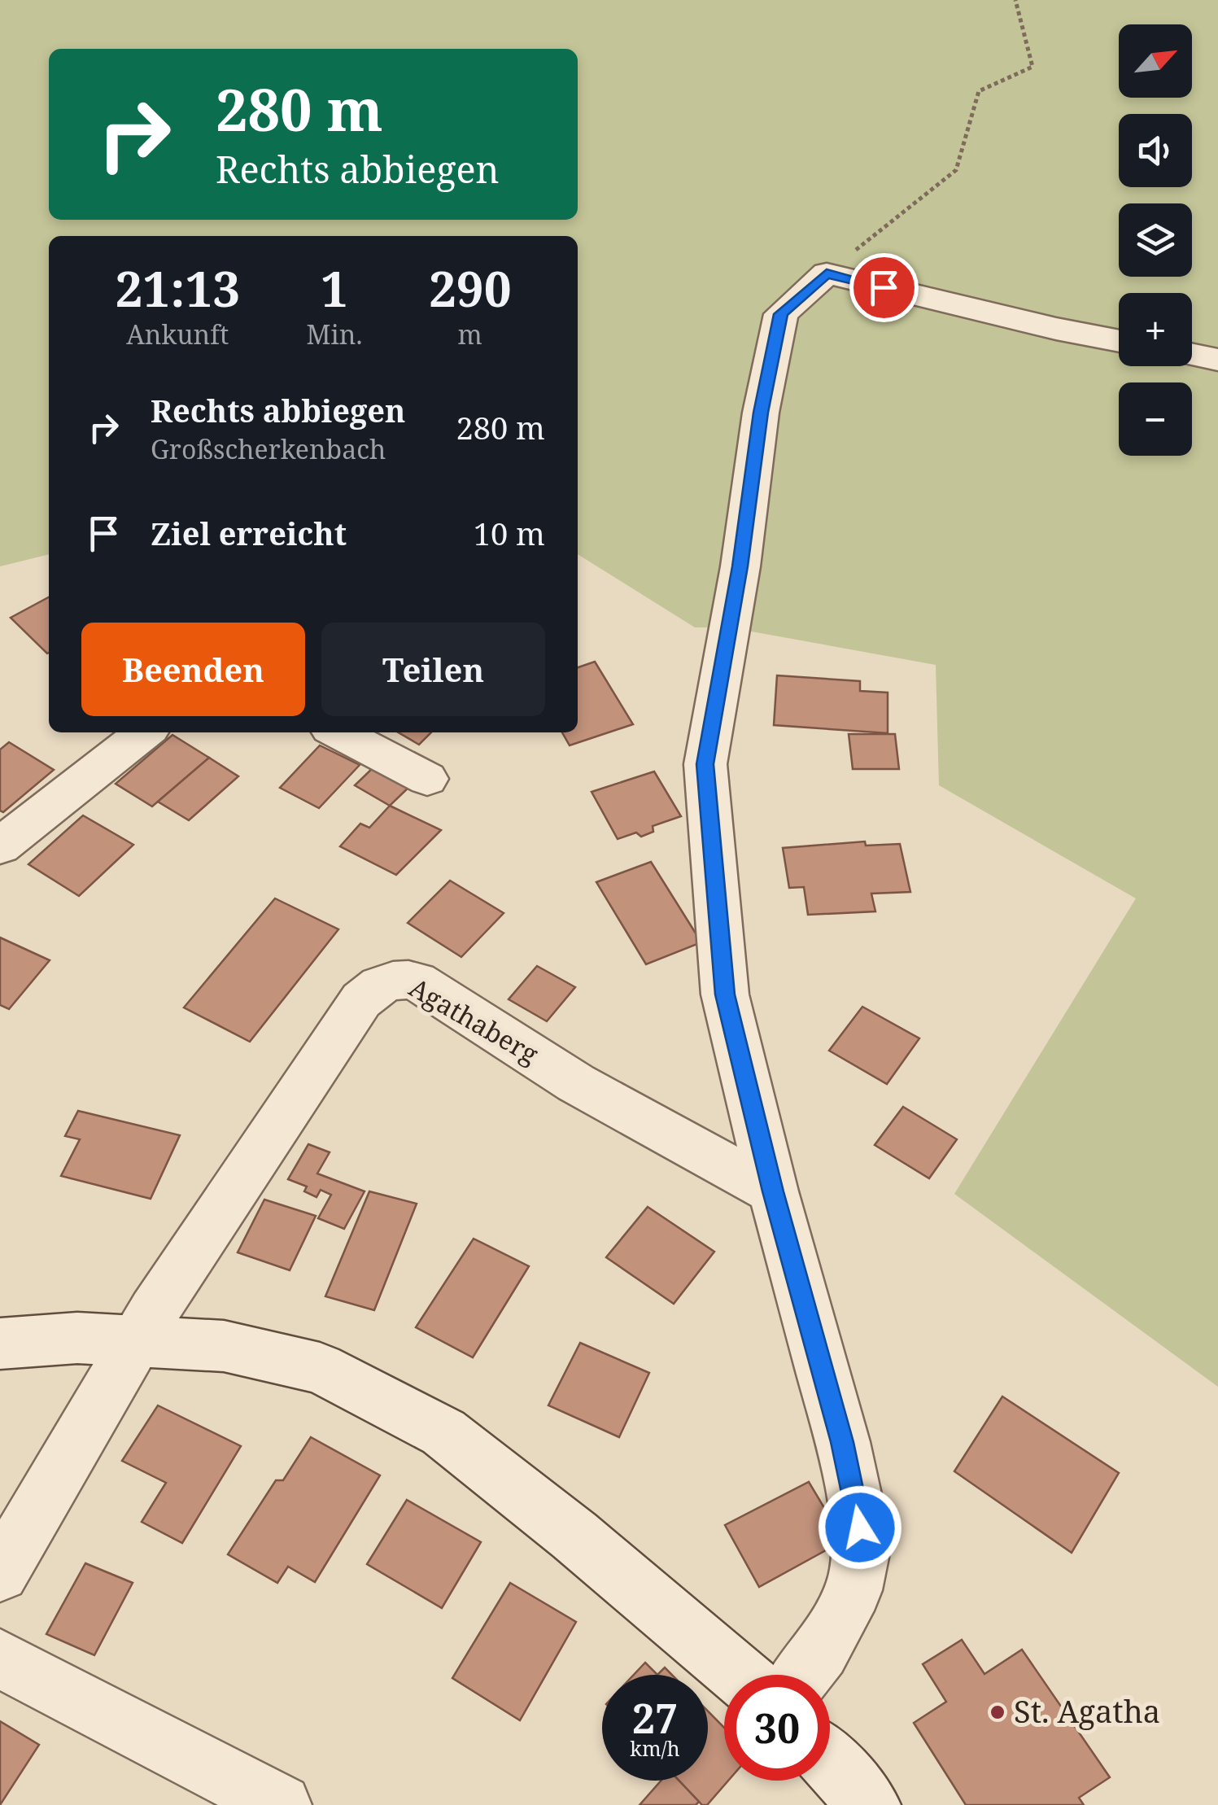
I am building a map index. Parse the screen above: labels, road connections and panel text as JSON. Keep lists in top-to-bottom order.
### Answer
{
  "streets": {
    "street": ["Agathaberg"]
  },
  "places": ["St. Agatha"],
  "north": "top right",
  "page": {
    "map_buttons": ["+", "−"],
    "turn": ["280 m", "Rechts abbiegen"],
    "eta": [
      "21:13",
      "Ankunft",
      "1",
      "Min.",
      "290",
      "m"
    ],
    "list": [
      {
        "name": "Rechts abbiegen",
        "note": "Großscherkenbach",
        "value": "280 m"
      },
      {
        "name": "Ziel erreicht",
        "value": "10 m"
      }
    ],
    "buttons": ["Beenden", "Teilen"],
    "speed": "27 km/h",
    "limit": "30"
  }
}
